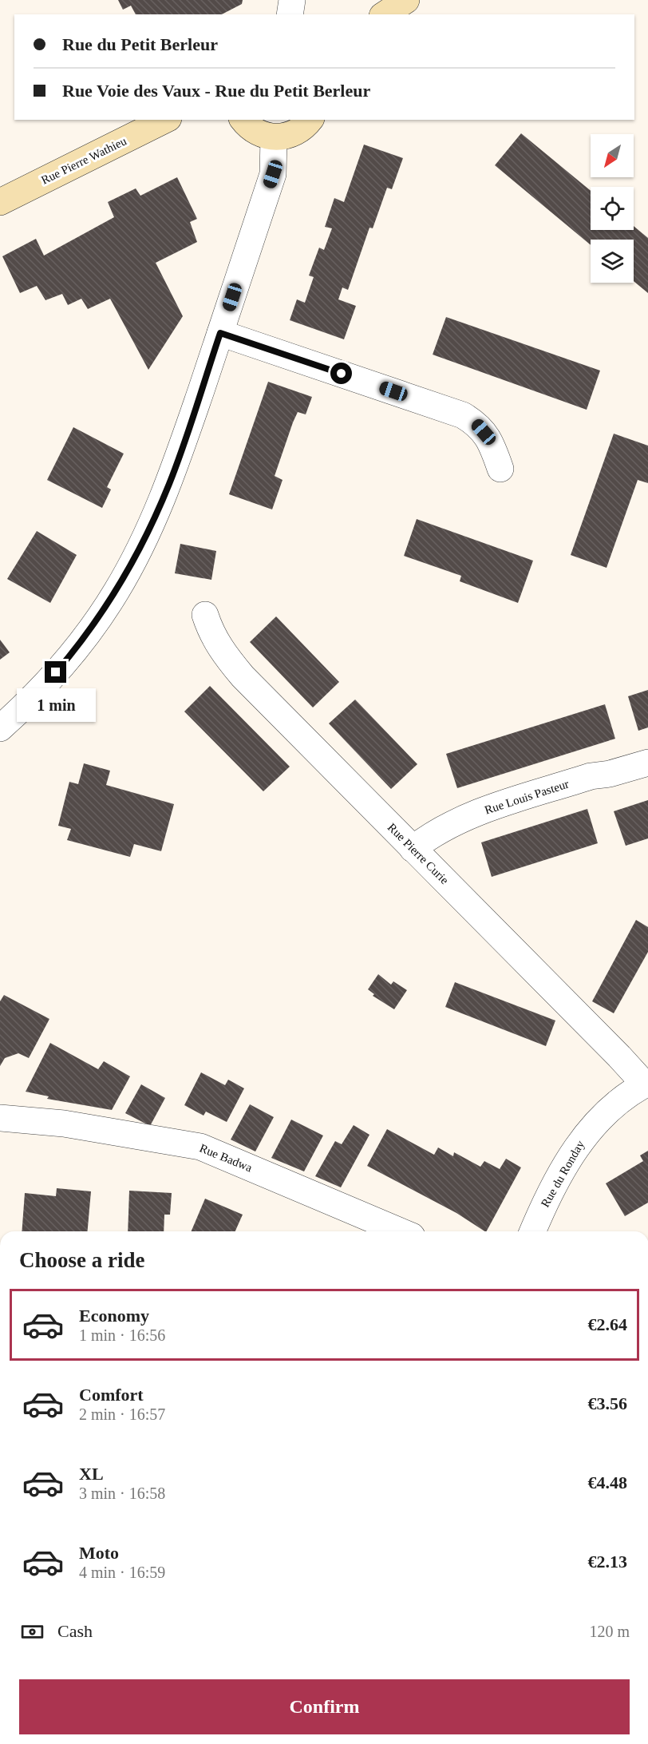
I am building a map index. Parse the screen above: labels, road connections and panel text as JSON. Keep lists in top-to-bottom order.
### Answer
{
  "streets": {
    "street": [
      "Rue Pierre Wathieu",
      "Rue Louis Pasteur",
      "Rue Pierre Curie",
      "Rue Badwa",
      "Rue du Ronday"
    ]
  },
  "crossings": [
    ["Rue Louis Pasteur", "Rue Pierre Curie"],
    ["Rue Pierre Curie", "Rue du Ronday"]
  ],
  "north": "bottom left",
  "page": {
    "banner": ["Rue du Petit Berleur", "Rue Voie des Vaux - Rue du Petit Berleur"],
    "bubble": "1 min",
    "heading": "Choose a ride",
    "list": [
      {
        "name": "Economy",
        "note": "1 min · 16:56",
        "value": "€2.64"
      },
      {
        "name": "Comfort",
        "note": "2 min · 16:57",
        "value": "€3.56"
      },
      {
        "name": "XL",
        "note": "3 min · 16:58",
        "value": "€4.48"
      },
      {
        "name": "Moto",
        "note": "4 min · 16:59",
        "value": "€2.13"
      }
    ],
    "pay": ["Cash", "120 m"],
    "buttons": "Confirm"
  }
}
